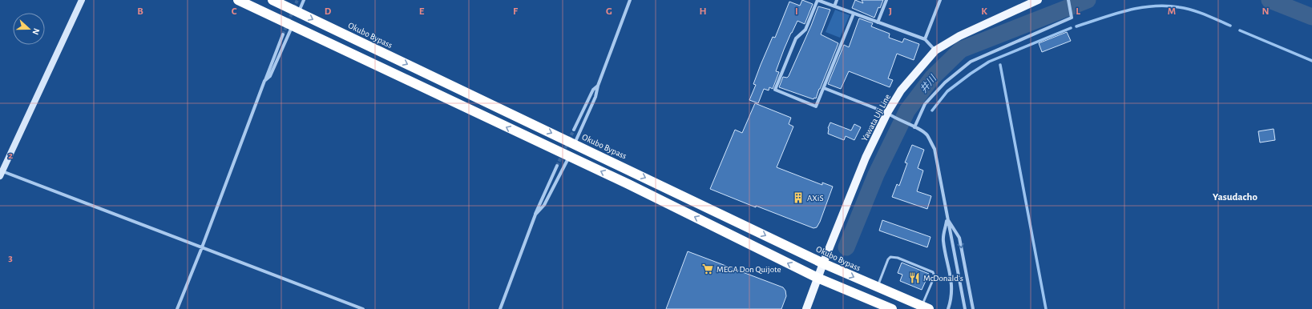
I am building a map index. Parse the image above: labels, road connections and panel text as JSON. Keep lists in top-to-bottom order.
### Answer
{
  "streets": {
    "highway": ["Okubo Bypass"],
    "main road": ["Yawata Uji Line"]
  },
  "crossings": [
    ["Okubo Bypass", "Yawata Uji Line"]
  ],
  "districts": ["Yasudacho"],
  "water": ["井川"],
  "places": {
    "building": ["AXiS"],
    "supermarket": ["MEGA Don Quijote"],
    "restaurant": ["McDonald's"]
  },
  "north": "right",
  "grid": {
    "columns": [
      "B",
      "C",
      "D",
      "E",
      "F",
      "G",
      "H",
      "I",
      "J",
      "K",
      "L",
      "M",
      "N"
    ],
    "rows": ["2", "3"]
  }
}
